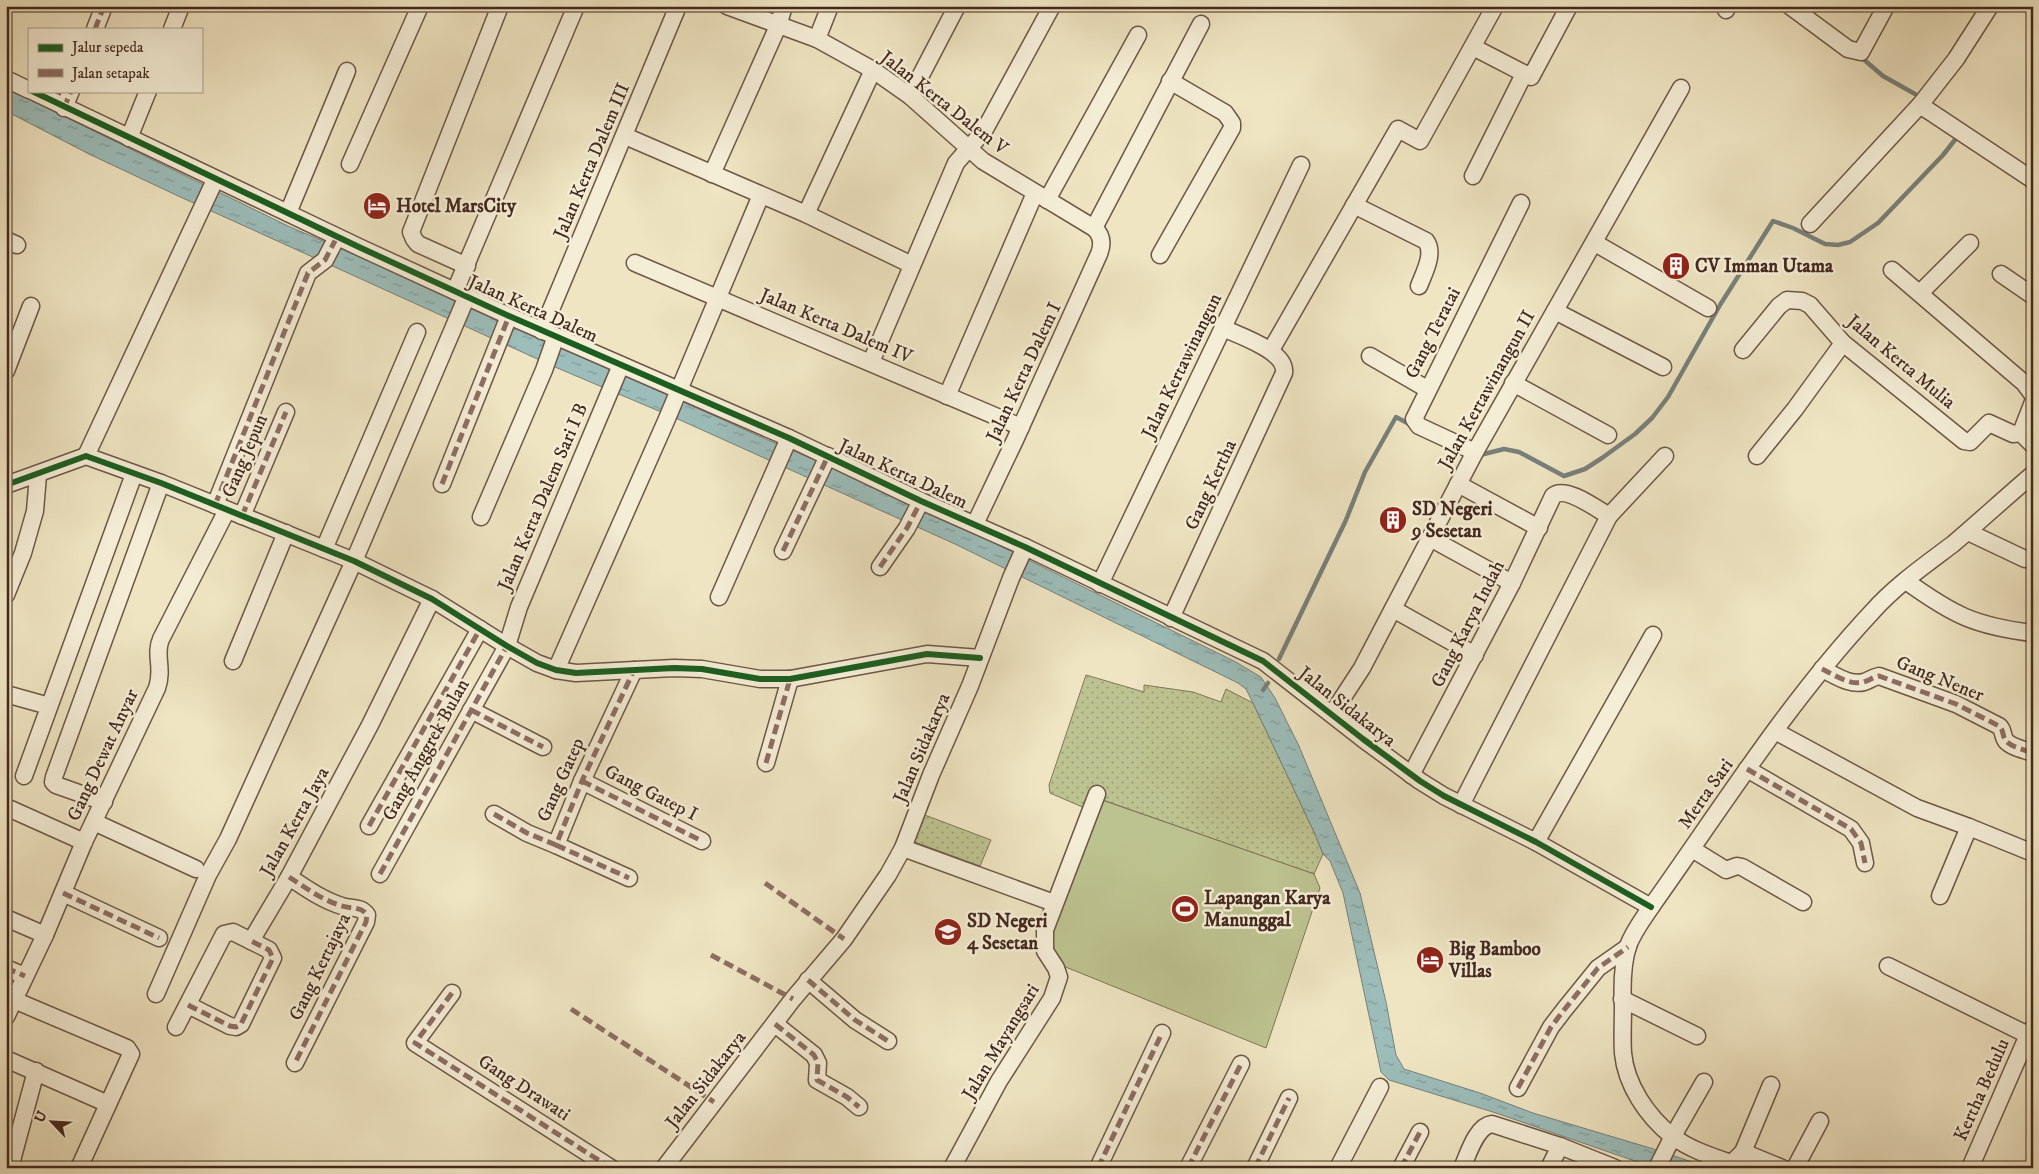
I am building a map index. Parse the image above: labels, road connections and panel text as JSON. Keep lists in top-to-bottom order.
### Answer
{
  "streets": {
    "street": [
      "Jalan Kerta Dalem V",
      "Jalan Kerta Dalem III",
      "Jalan Kerta Dalem",
      "Jalan Kerta Dalem IV",
      "Gang Teratai",
      "Jalan Kerta Mulia",
      "Jalan Kertawinangun",
      "Jalan Kerta Dalem I",
      "Jalan Kertawinangun II",
      "Gang Jepun",
      "Gang Kertha",
      "Jalan Kerta Dalem Sari I B",
      "Gang Karya Indah",
      "Gang Nener",
      "Jalan Sidakarya",
      "Gang Anggrek Bulan",
      "Gang Dewat Anyar",
      "Gang Gatep",
      "Gang Gatep I",
      "Merta Sari",
      "Jalan Kerta Jaya",
      "Gang Kertajaya",
      "Jalan Mayangsari",
      "Gang Drawati",
      "Kertha Bedulu"
    ]
  },
  "crossings": [
    ["Jalan Kerta Dalem V", "Jalan Kerta Dalem I"],
    ["Jalan Kerta Dalem III", "Jalan Kerta Dalem"],
    ["Jalan Kerta Dalem", "Jalan Kerta Dalem I"],
    ["Jalan Kerta Dalem", "Jalan Kerta Dalem Sari I B"],
    ["Jalan Kerta Dalem", "Jalan Sidakarya"],
    ["Jalan Kerta Dalem IV", "Jalan Kerta Dalem I"],
    ["Gang Teratai", "Jalan Kertawinangun II"],
    ["Jalan Kertawinangun", "Jalan Sidakarya"],
    ["Jalan Kertawinangun II", "Jalan Sidakarya"],
    ["Gang Jepun", "Gang Dewat Anyar"],
    ["Gang Kertha", "Jalan Sidakarya"],
    ["Jalan Kerta Dalem Sari I B", "Gang Anggrek Bulan"],
    ["Gang Karya Indah", "Jalan Sidakarya"],
    ["Gang Nener", "Merta Sari"],
    ["Jalan Sidakarya", "Merta Sari"],
    ["Gang Gatep", "Gang Gatep I"],
    ["Jalan Kerta Jaya", "Gang Kertajaya"]
  ],
  "places": {
    "hotel": ["Hotel MarsCity", "Big Bamboo Villas"],
    "building": ["CV Imman Utama", "SD Negeri 9 Sesetan"],
    "sports": ["Lapangan Karya Manunggal"],
    "school or university": ["SD Negeri 4 Sesetan"]
  },
  "legend": ["Jalur sepeda", "Jalan setapak"],
  "north": "top left"
}
